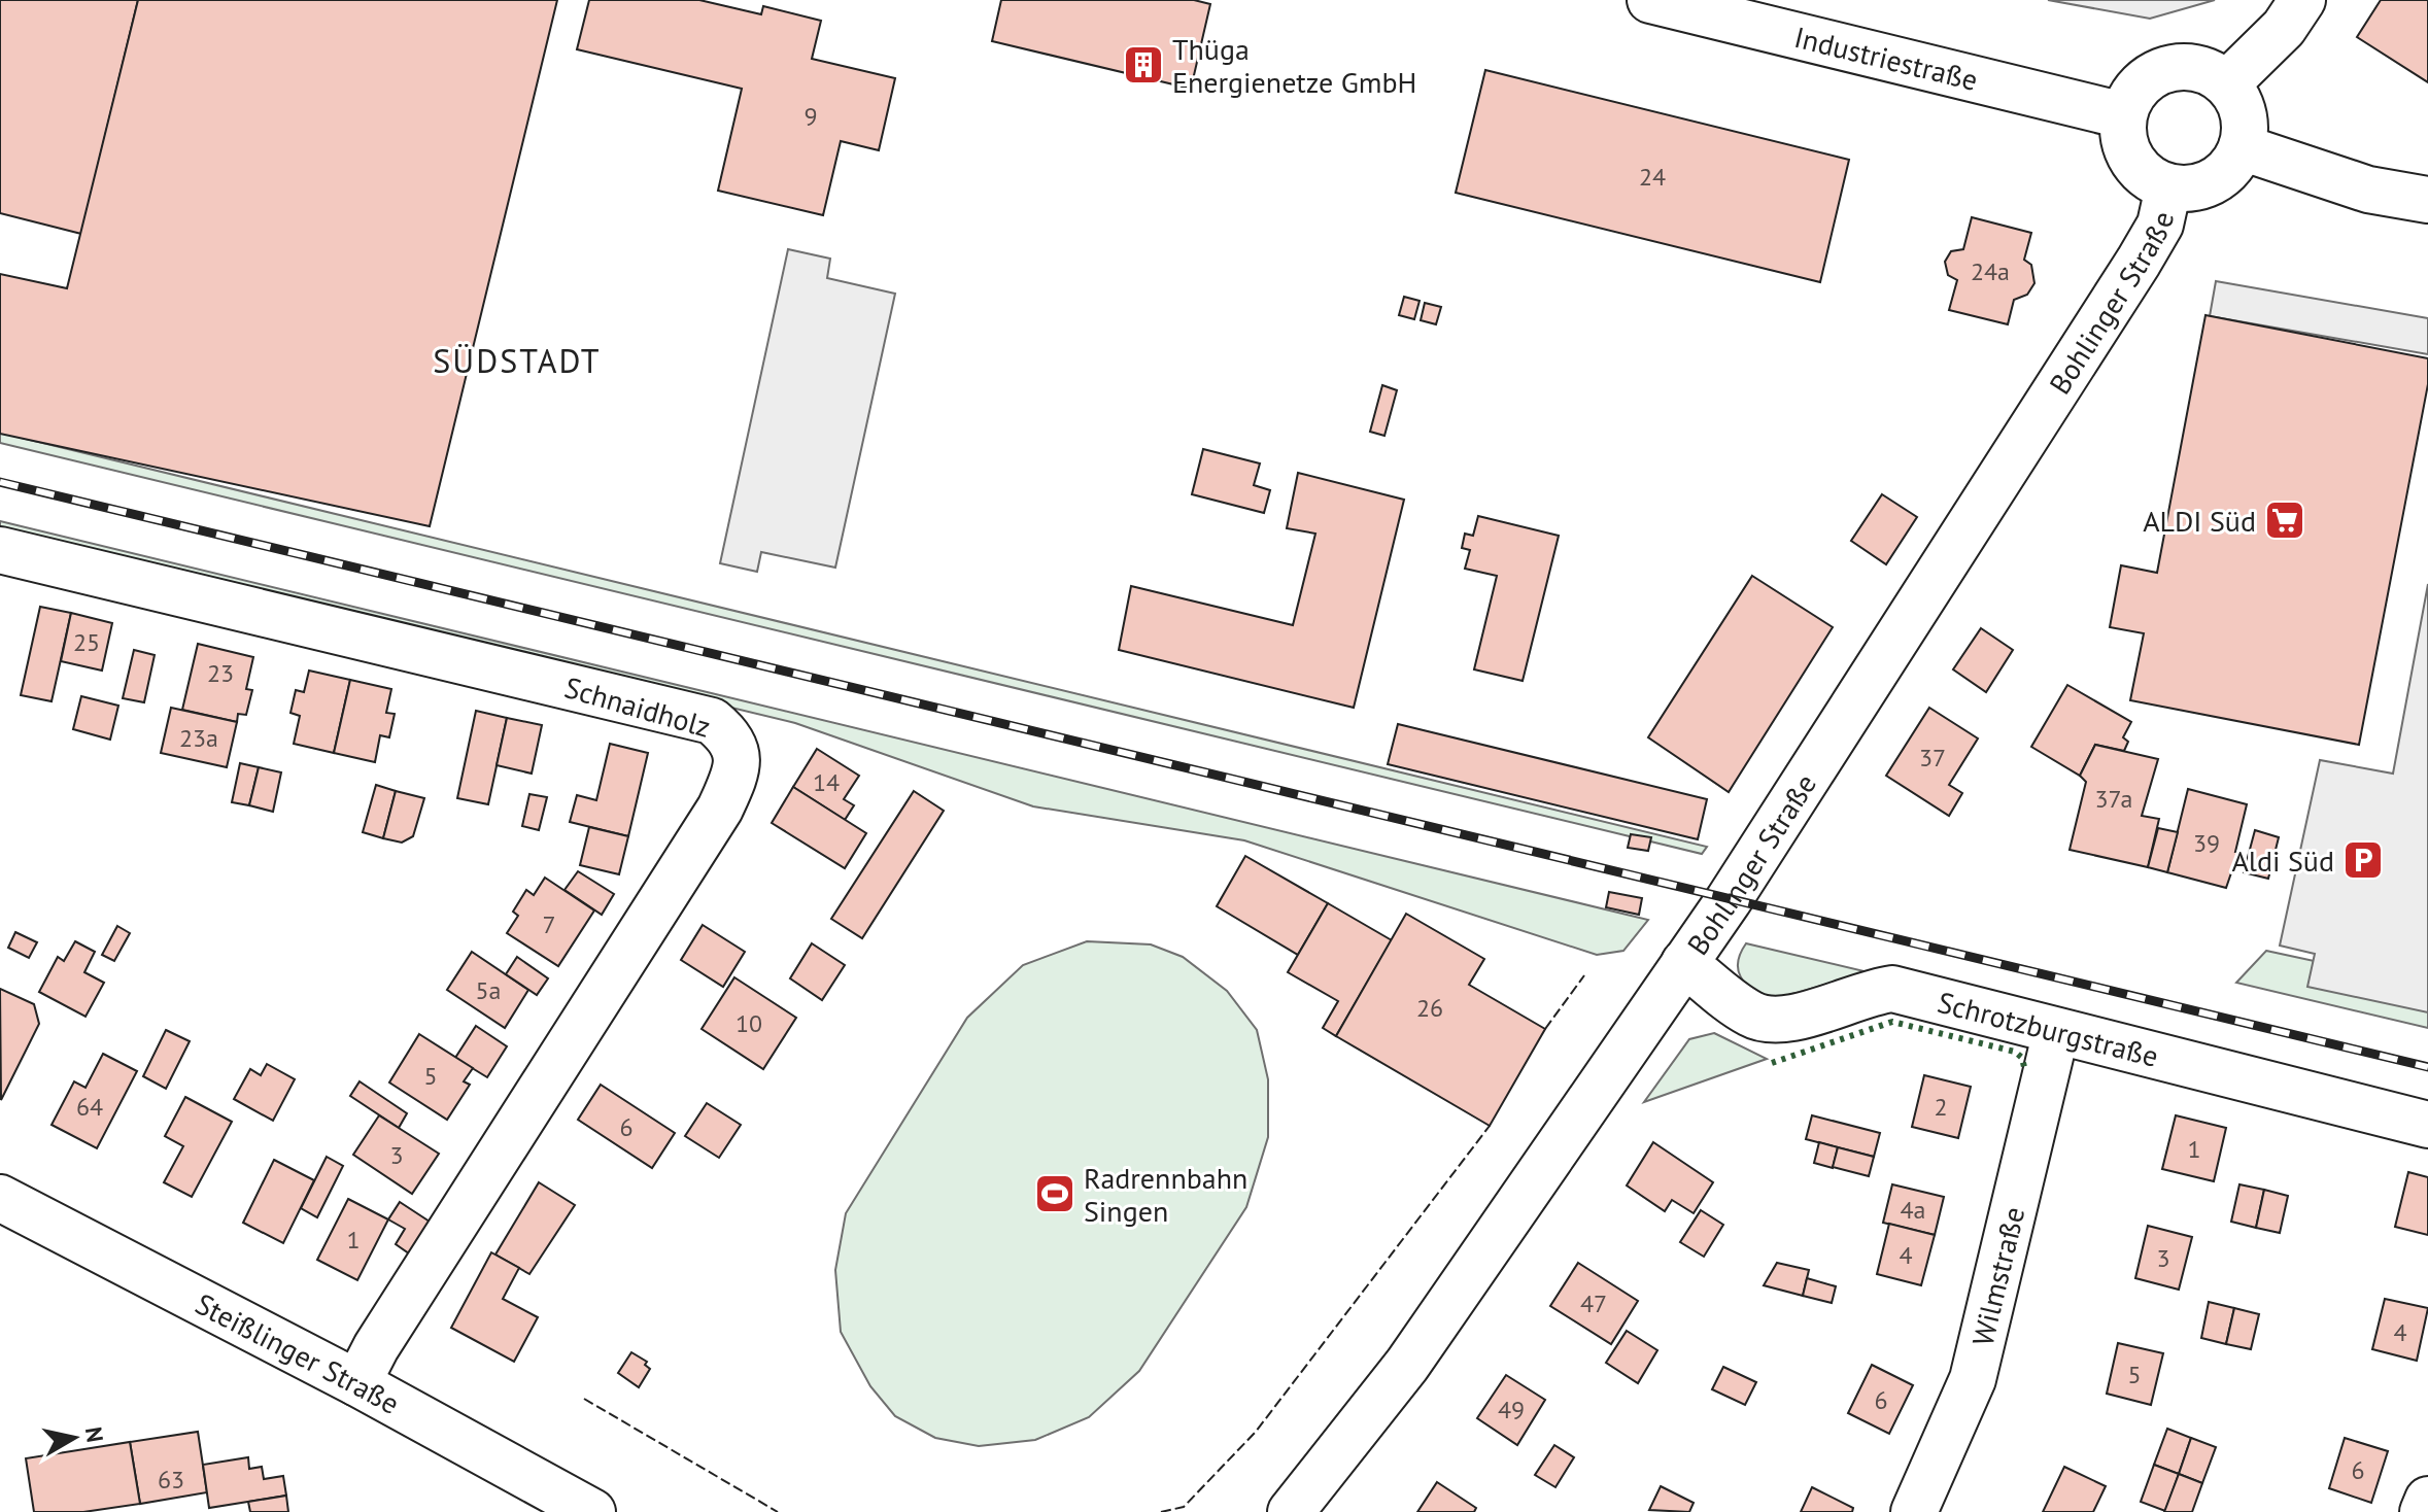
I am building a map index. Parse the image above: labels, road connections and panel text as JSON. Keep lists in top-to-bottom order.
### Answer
{
  "streets": {
    "street": [
      "Industriestraße",
      "Bohlinger Straße",
      "Schnaidholz",
      "Schrotzburgstraße",
      "Wilmstraße",
      "Steißlinger Straße"
    ]
  },
  "crossings": [
    ["Industriestraße", "Bohlinger Straße"],
    ["Bohlinger Straße", "Schrotzburgstraße"],
    ["Schnaidholz", "Steißlinger Straße"],
    ["Schrotzburgstraße", "Wilmstraße"]
  ],
  "districts": ["SÜDSTADT"],
  "places": {
    "building": ["Thüga Energienetze GmbH"],
    "supermarket": ["ALDI Süd"],
    "parking": ["Aldi Süd"],
    "sports": ["Radrennbahn Singen"]
  },
  "house_numbers": [
    "9",
    "24",
    "24a",
    "25",
    "23",
    "23a",
    "37",
    "14",
    "37a",
    "39",
    "7",
    "5a",
    "26",
    "10",
    "5",
    "64",
    "2",
    "6",
    "1",
    "3",
    "4a",
    "1",
    "4",
    "3",
    "47",
    "4",
    "5",
    "6",
    "49",
    "6",
    "63"
  ],
  "north": "right"
}
